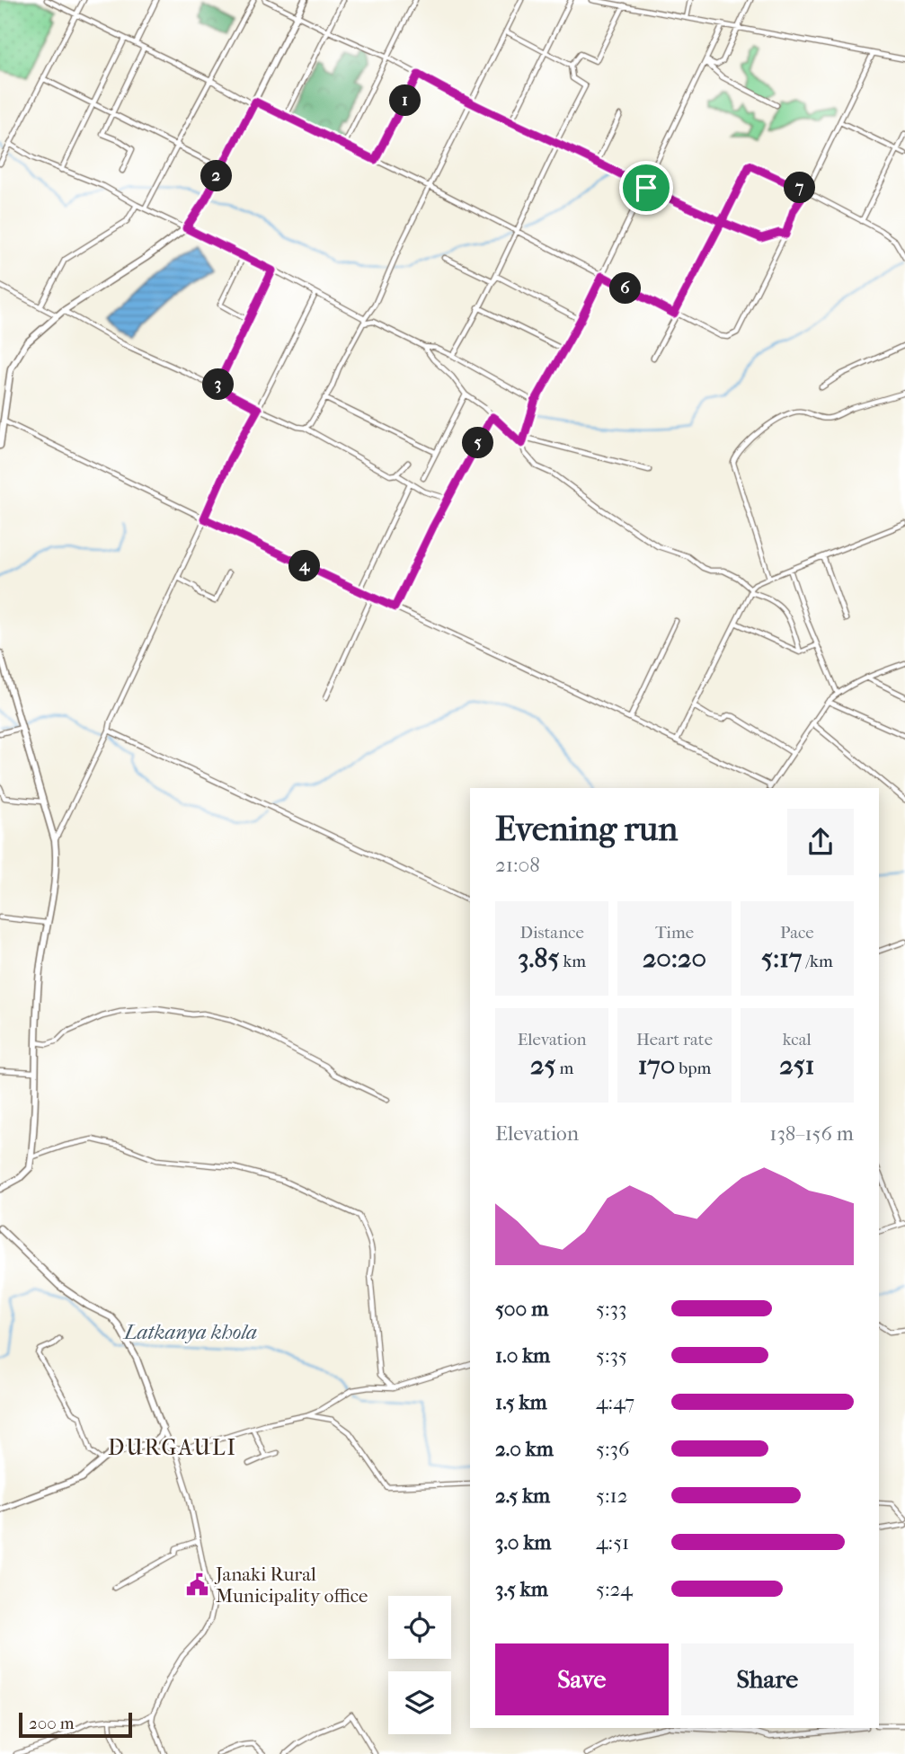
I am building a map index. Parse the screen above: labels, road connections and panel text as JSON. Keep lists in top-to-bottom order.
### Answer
{
  "districts": ["DURGAULI"],
  "water": ["Latkanya khola"],
  "places": {
    "public building": ["Janaki Rural Municipality office"]
  },
  "scale_bar": "200 m",
  "page": {
    "pins": [
      "1",
      "2",
      "7",
      "6",
      "3",
      "5",
      "4"
    ],
    "heading": ["Evening run", "21:08"],
    "stats": [
      ["Distance", "3.85 km"],
      ["Time", "20:20"],
      ["Pace", "5:17 /km"],
      ["Elevation", "25 m"],
      ["Heart rate", "170 bpm"],
      ["kcal", "251"]
    ],
    "chart": ["Elevation", "138–156 m"],
    "list": [
      {
        "name": "500 m",
        "note": "5:33"
      },
      {
        "name": "1.0 km",
        "note": "5:35"
      },
      {
        "name": "1.5 km",
        "note": "4:47"
      },
      {
        "name": "2.0 km",
        "note": "5:36"
      },
      {
        "name": "2.5 km",
        "note": "5:12"
      },
      {
        "name": "3.0 km",
        "note": "4:51"
      },
      {
        "name": "3.5 km",
        "note": "5:24"
      }
    ],
    "buttons": ["Save", "Share"],
    "scale": "200 m"
  }
}
